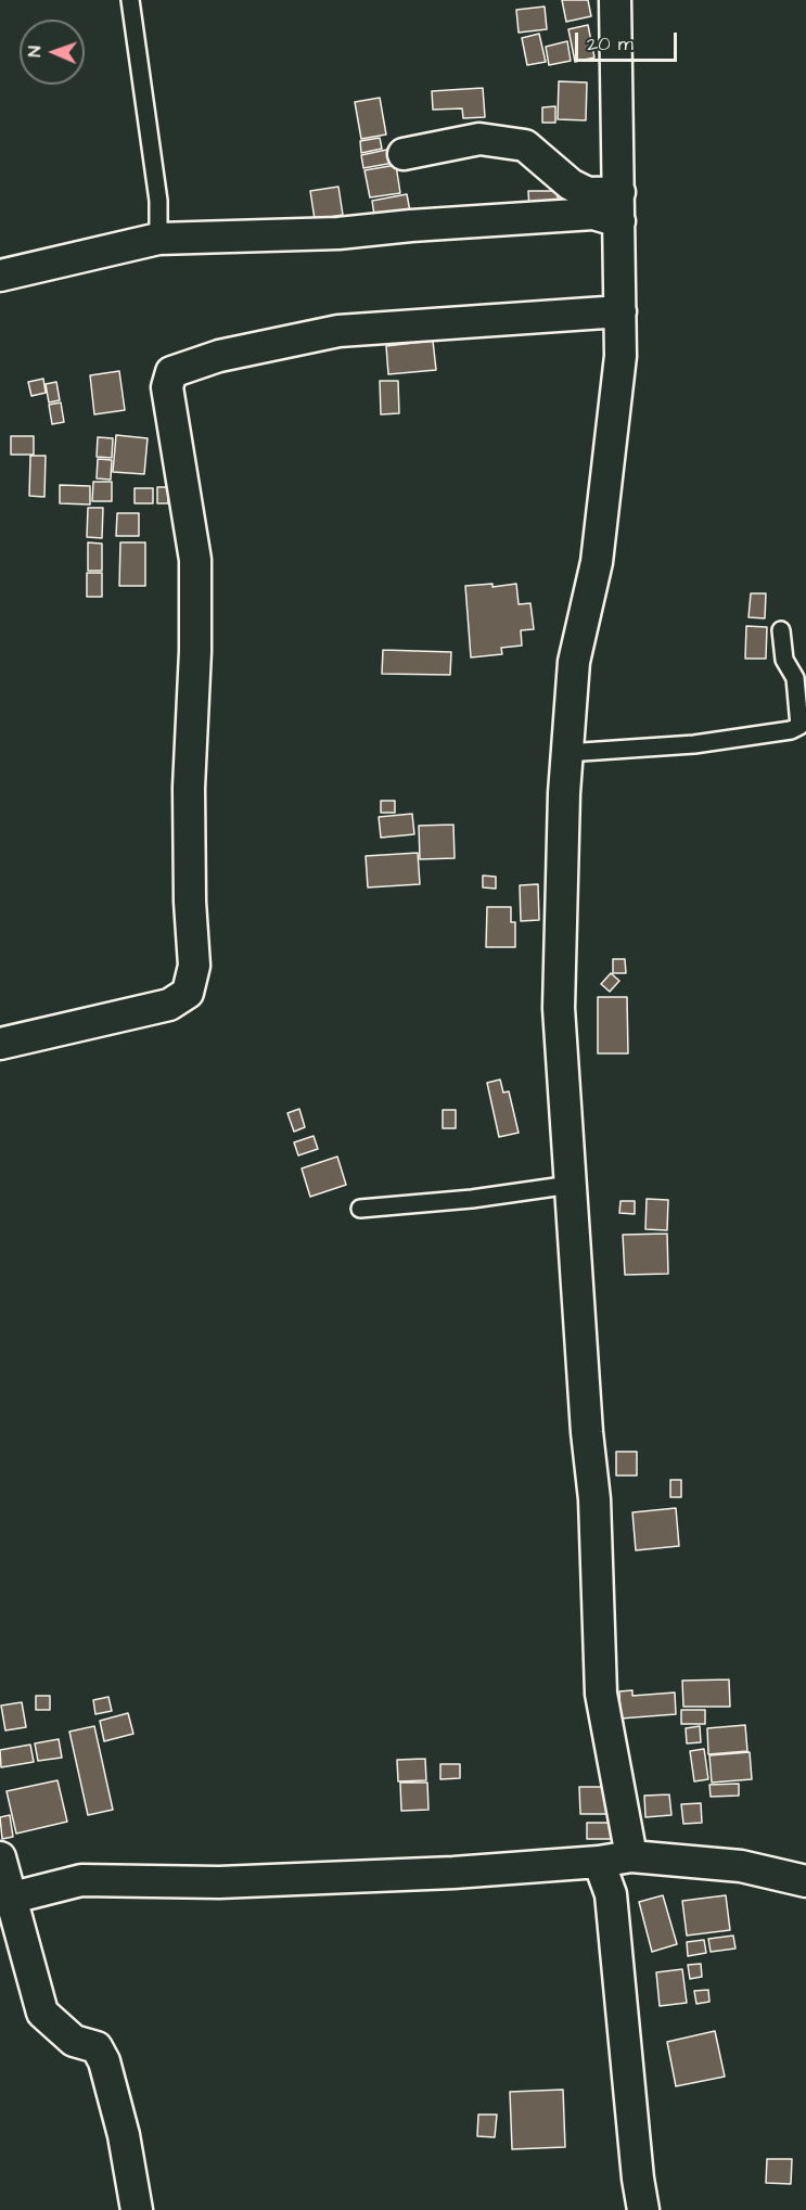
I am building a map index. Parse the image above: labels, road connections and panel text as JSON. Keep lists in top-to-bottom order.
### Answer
{
  "scale_bar": "20 m",
  "north": "left"
}
